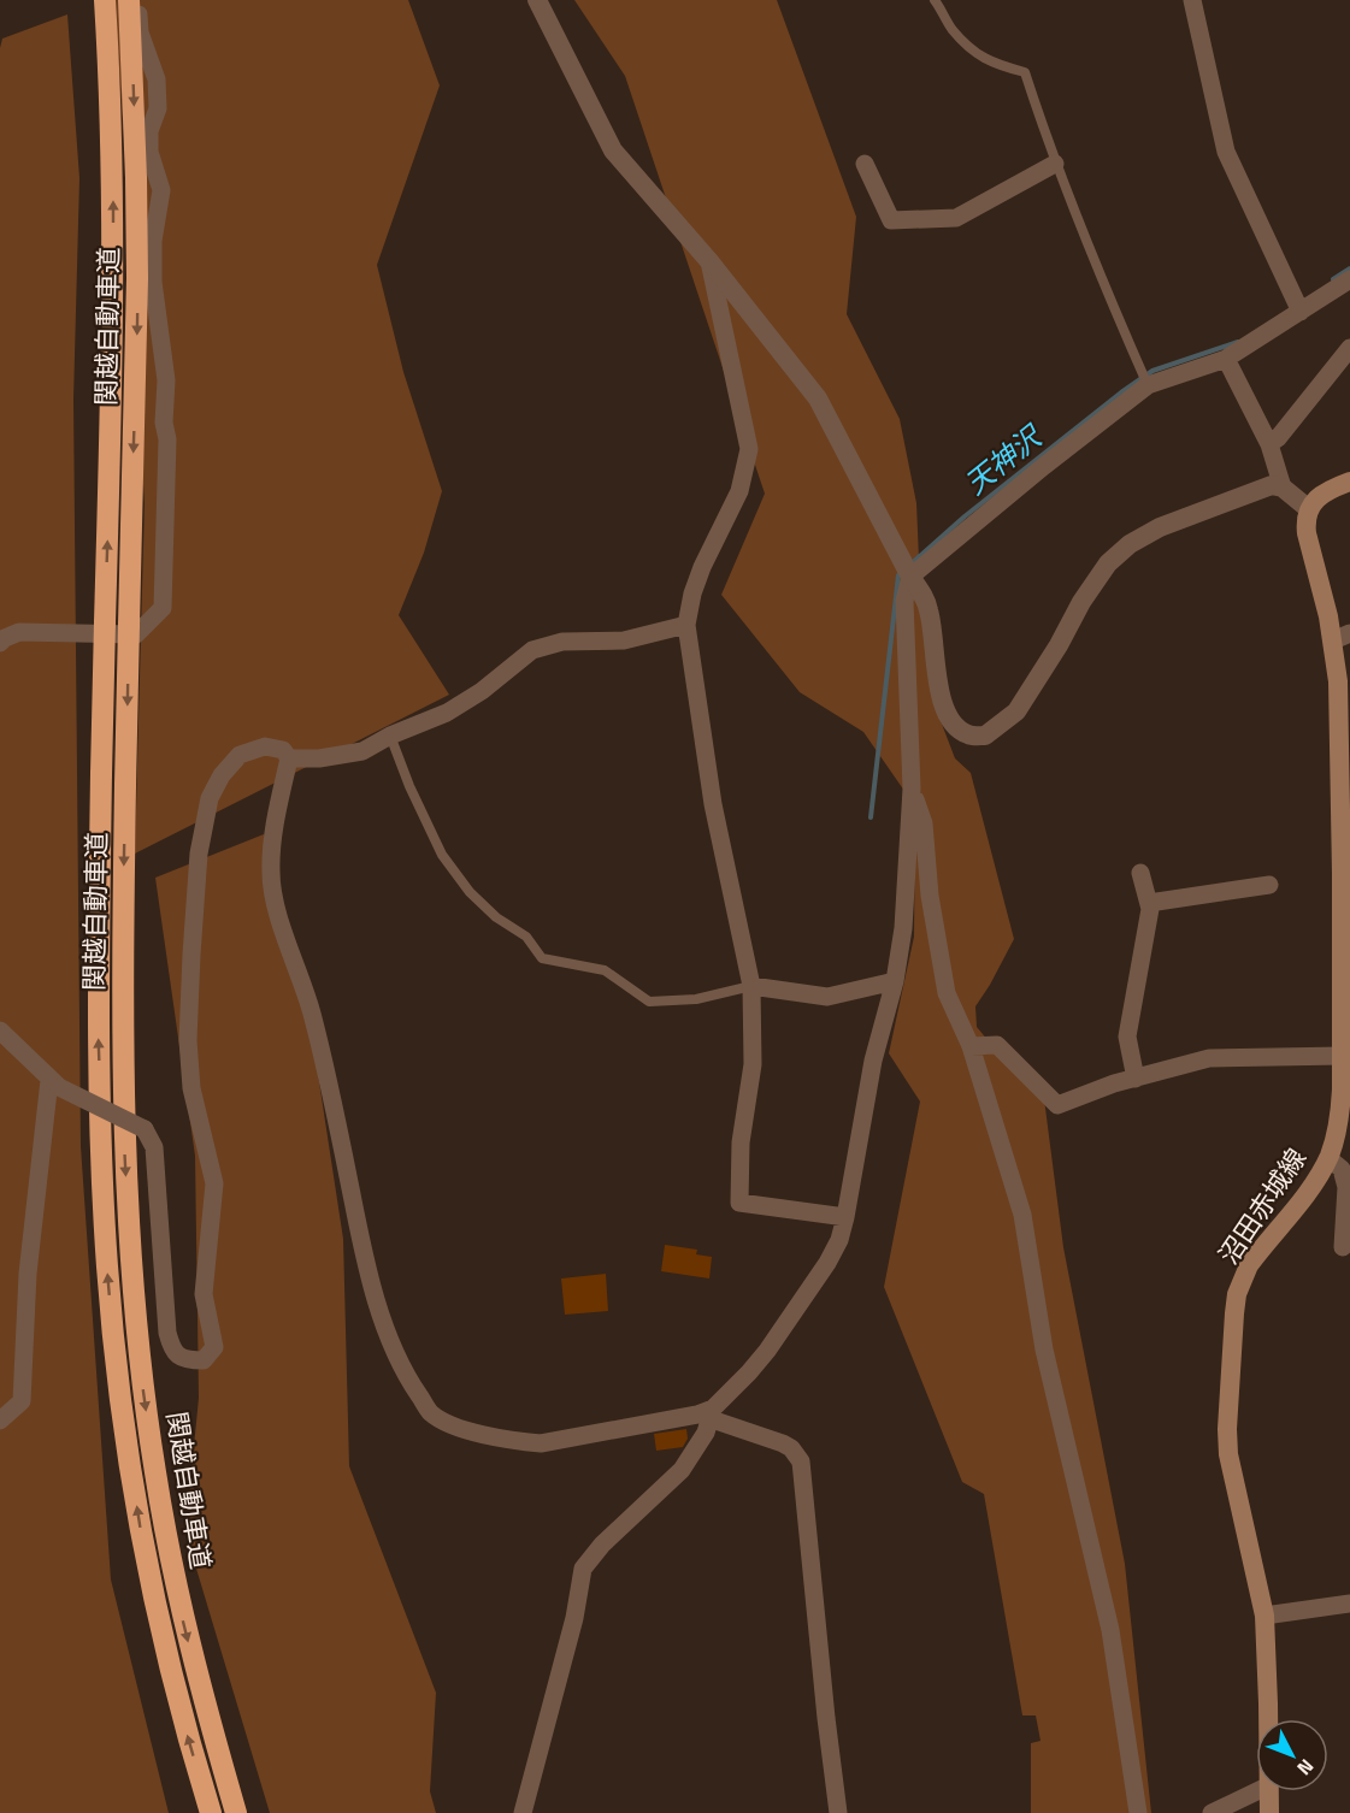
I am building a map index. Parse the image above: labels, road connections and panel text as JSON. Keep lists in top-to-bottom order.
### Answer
{
  "streets": {
    "highway": ["関越自動車道"],
    "main road": ["沼田赤城線"]
  },
  "water": ["天神沢"],
  "north": "bottom right"
}
